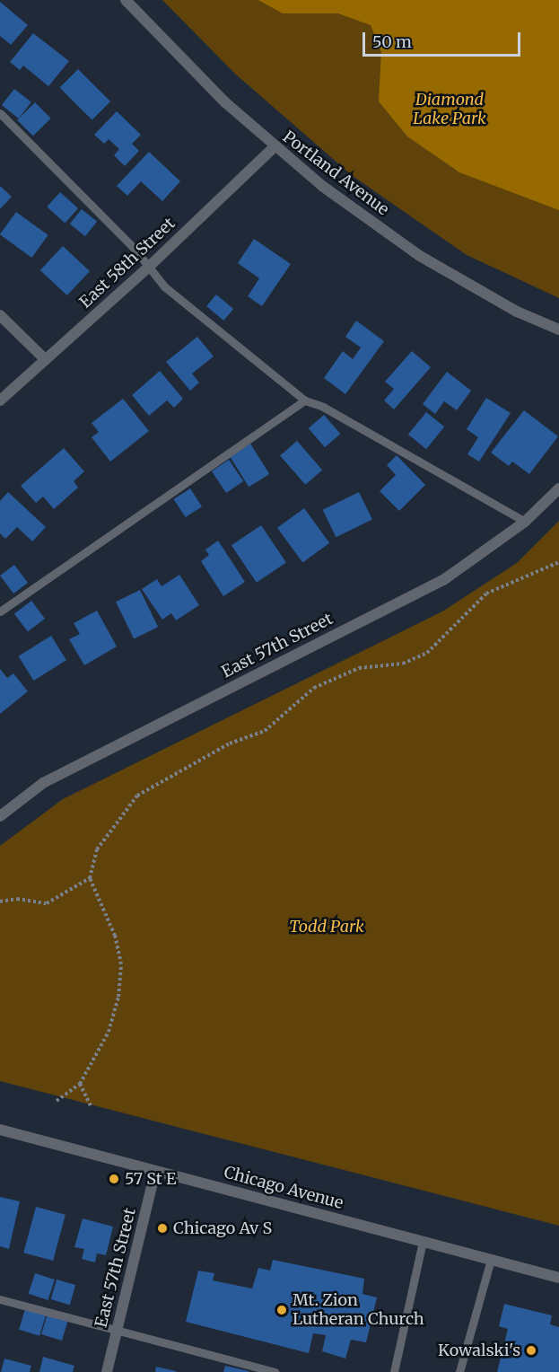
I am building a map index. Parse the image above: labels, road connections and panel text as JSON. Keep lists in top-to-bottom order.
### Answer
{
  "streets": {
    "street": [
      "Portland Avenue",
      "East 58th Street",
      "East 57th Street",
      "Chicago Avenue"
    ]
  },
  "crossings": [
    ["Portland Avenue", "East 58th Street"],
    ["East 57th Street", "Chicago Avenue"]
  ],
  "parks": ["Diamond Lake Park", "Todd Park"],
  "places": [
    "57 St E",
    "Chicago Av S",
    "Mt. Zion Lutheran Church",
    "Kowalski's"
  ],
  "scale_bar": "50 m"
}
